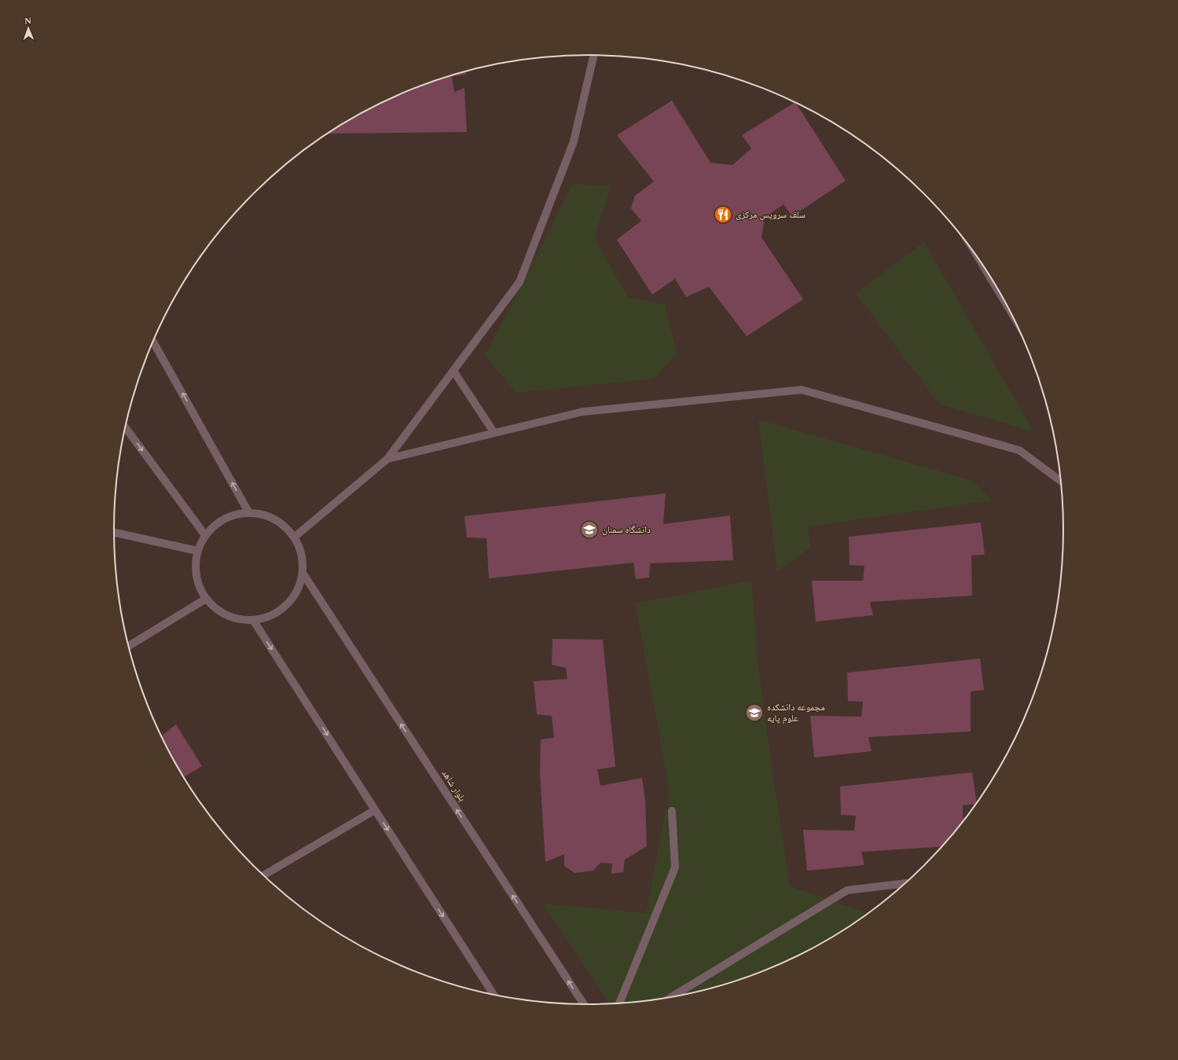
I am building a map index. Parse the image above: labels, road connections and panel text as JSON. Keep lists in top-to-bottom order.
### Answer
{
  "streets": {
    "lane": ["بلوار شاهد"]
  },
  "places": {
    "restaurant": ["سلف سرویس مرکزی"],
    "school or university": ["دانشگاه سمنان", "مجموعه دانشکده علوم پایه"]
  },
  "north": "top"
}
